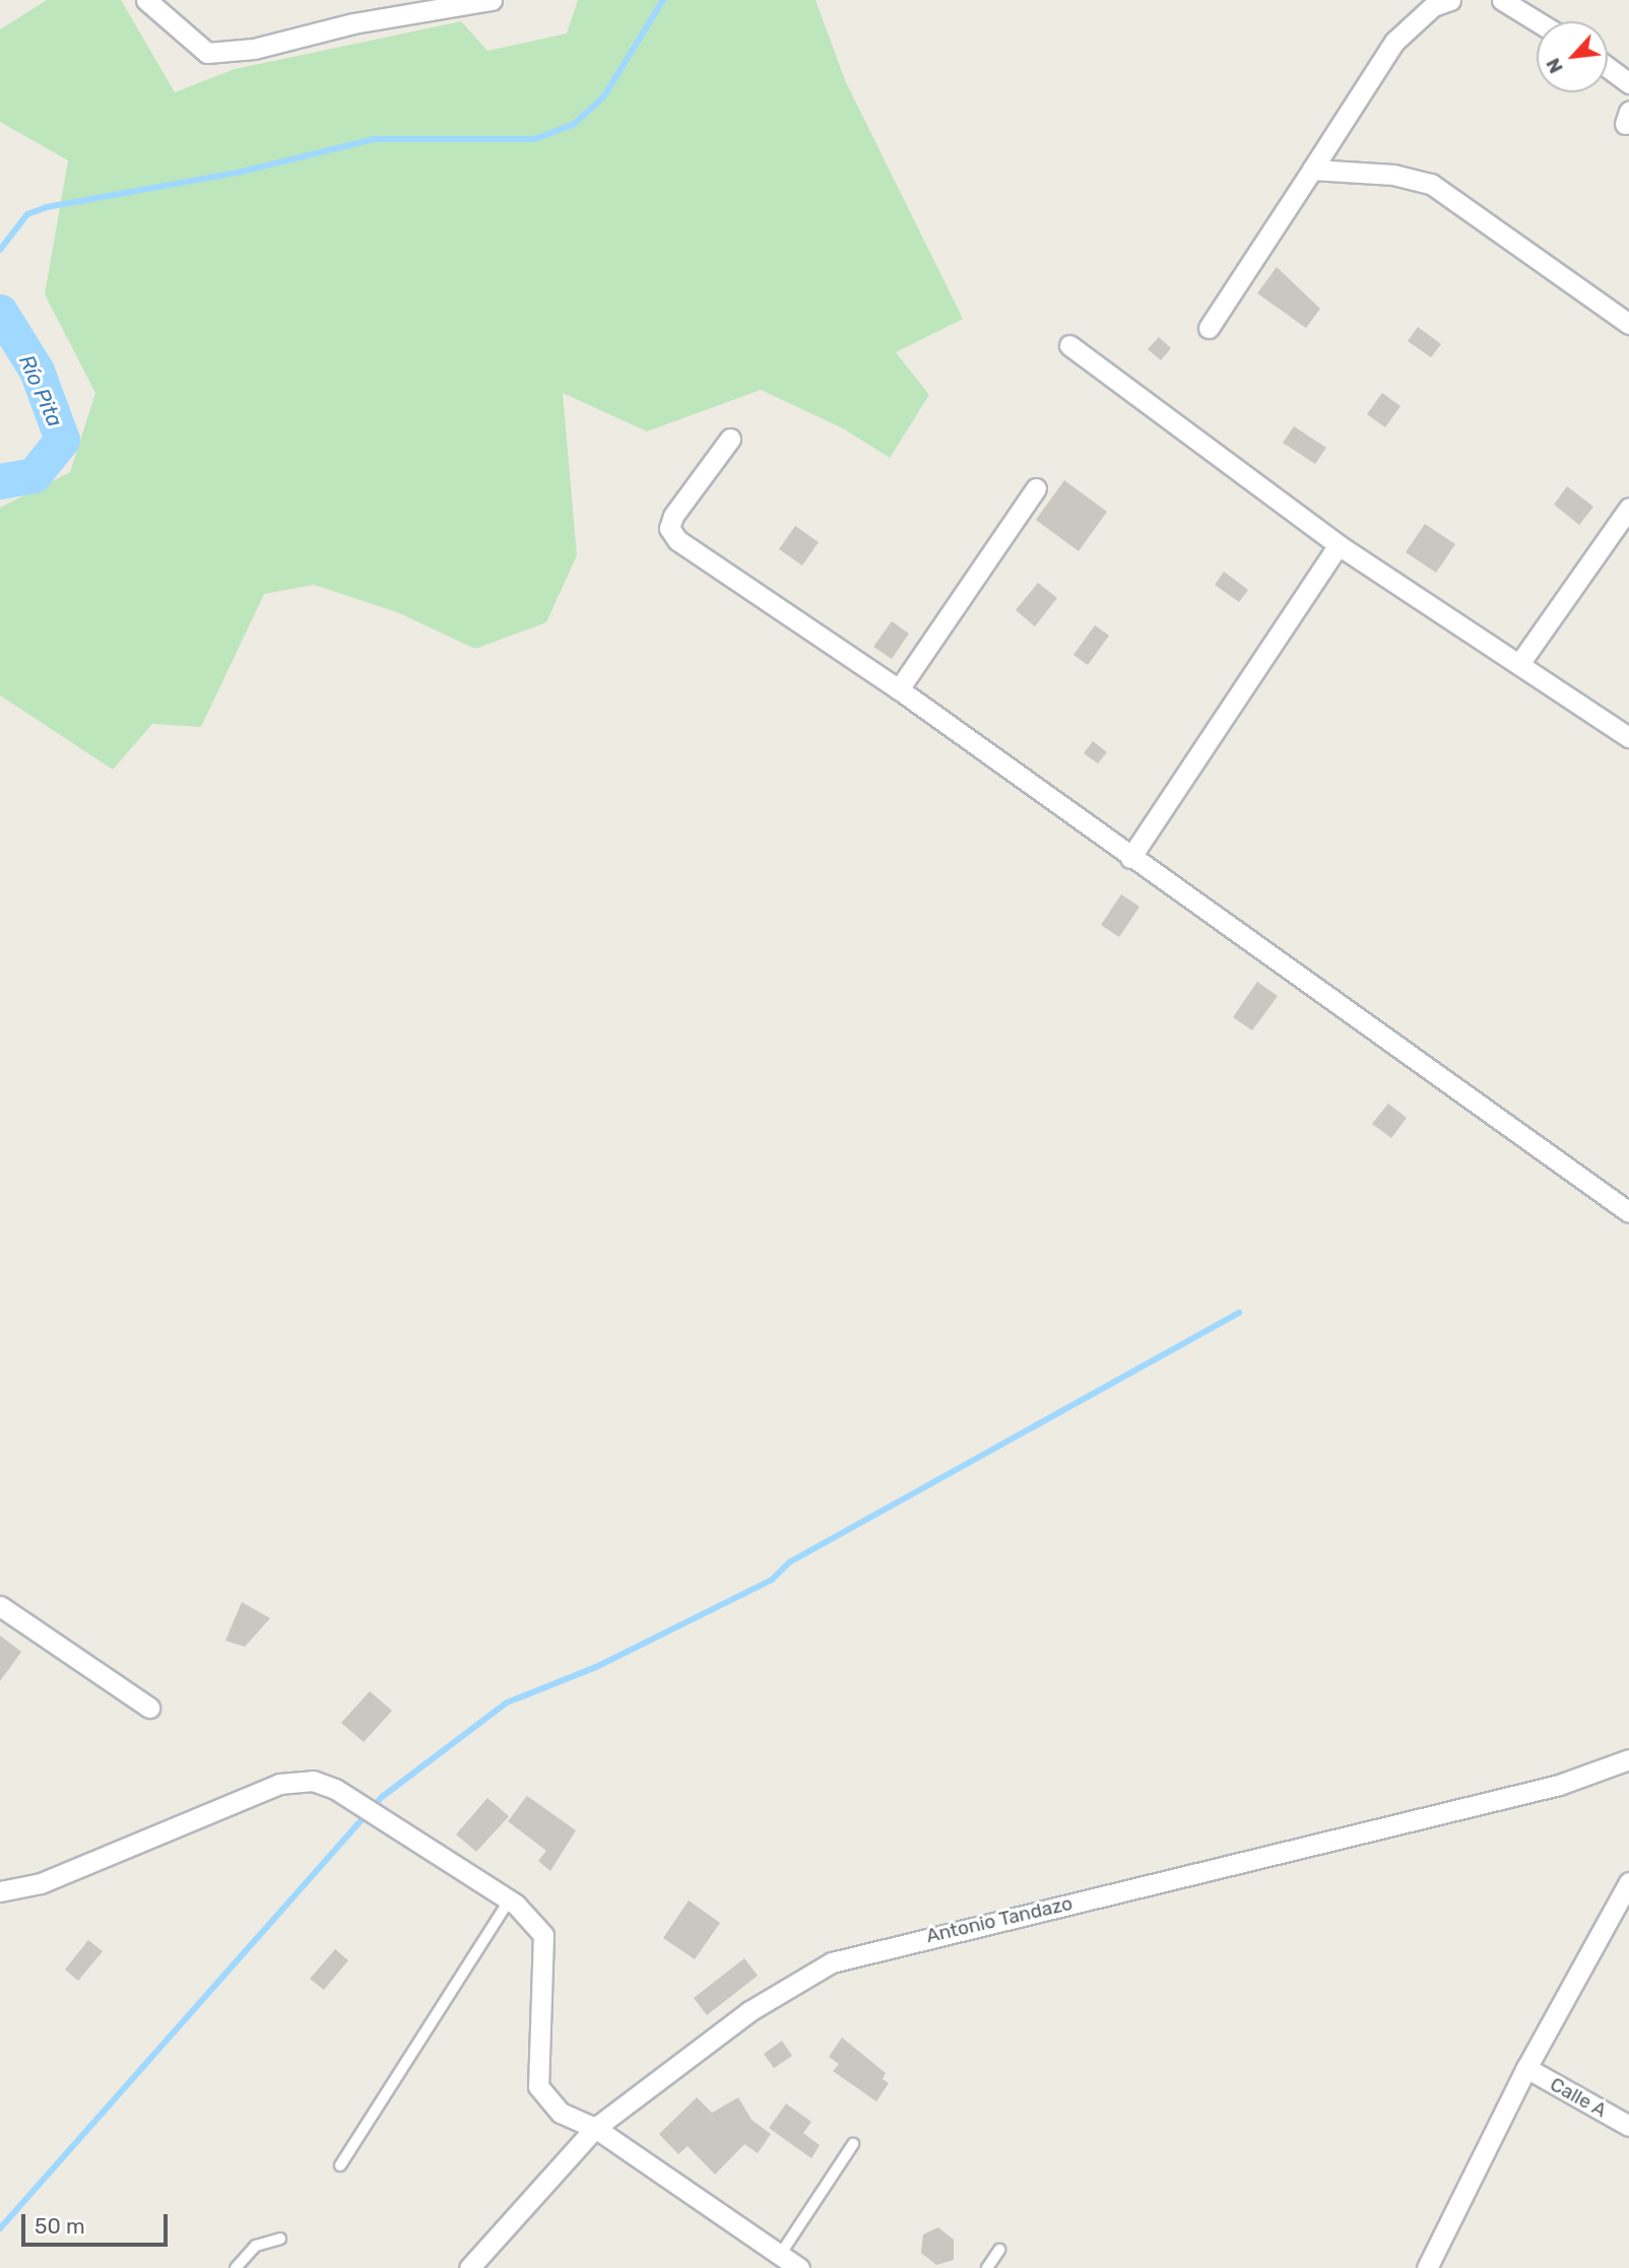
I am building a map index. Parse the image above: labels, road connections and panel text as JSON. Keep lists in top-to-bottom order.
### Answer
{
  "streets": {
    "street": ["Antonio Tandazo", "Calle A"]
  },
  "water": ["Río Pita"],
  "scale_bar": "50 m",
  "north": "bottom left"
}
